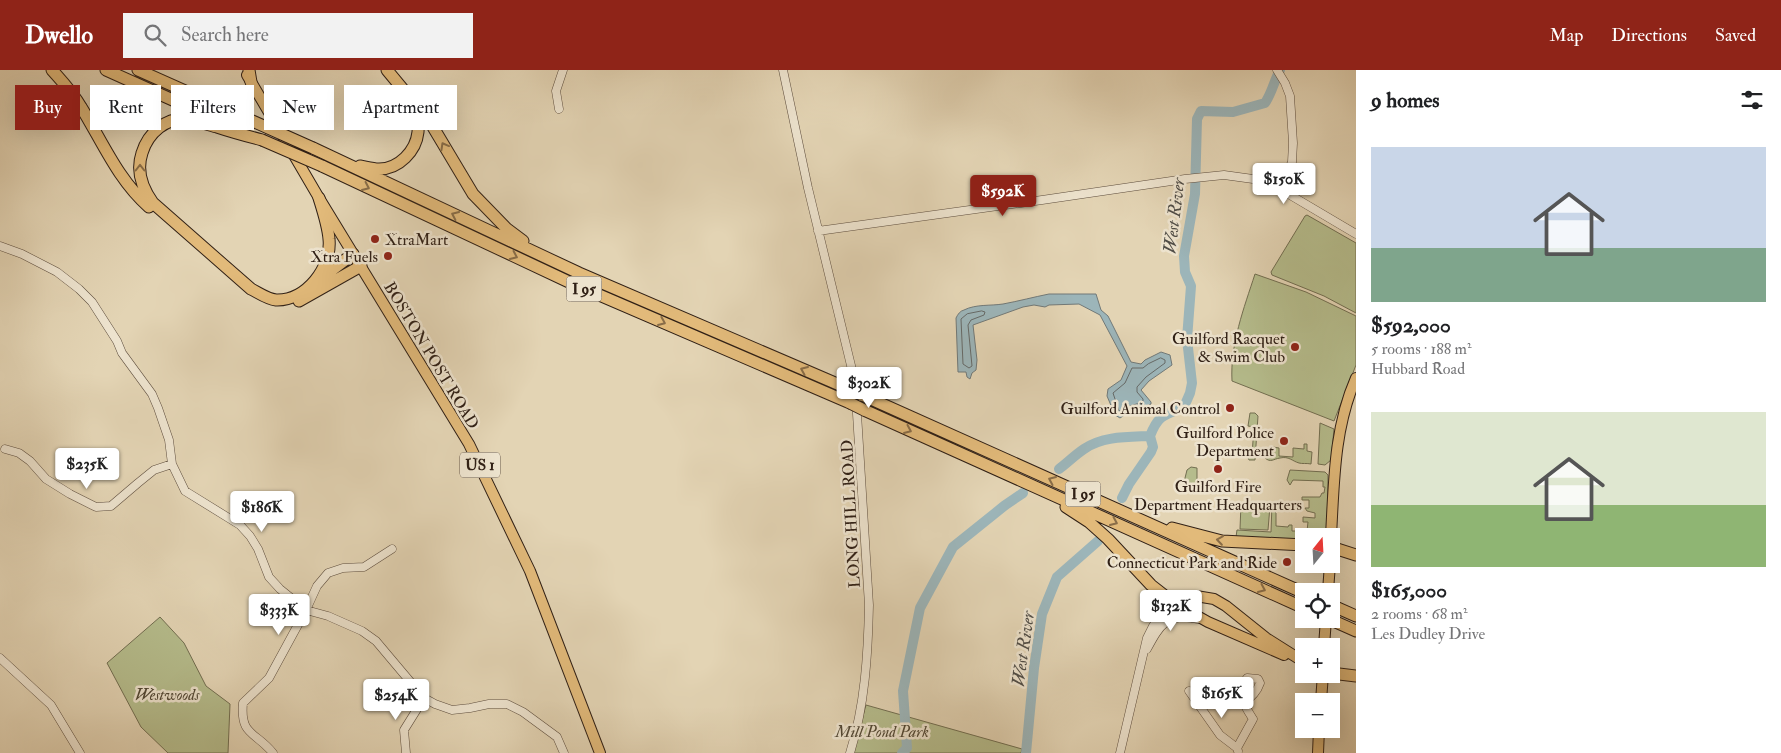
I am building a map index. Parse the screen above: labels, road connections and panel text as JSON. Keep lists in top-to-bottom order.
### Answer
{
  "streets": {
    "highway": ["I 95"],
    "main road": ["BOSTON POST ROAD", "US 1"],
    "street": ["LONG HILL ROAD"]
  },
  "water": ["West River"],
  "parks": ["Westwoods", "Mill Pond Park"],
  "places": [
    "XtraMart",
    "Xtra Fuels",
    "Guilford Racquet & Swim Club",
    "Guilford Animal Control",
    "Guilford Police Department",
    "Guilford Fire Department Headquarters",
    "Connecticut Park and Ride"
  ],
  "north": "top",
  "page": {
    "header": "Dwello",
    "search": "Search here",
    "nav": ["Map", "Directions", "Saved"],
    "heading": "9 homes",
    "chip": [
      "Buy",
      "Rent",
      "Filters",
      "New",
      "Apartment"
    ],
    "list": [
      {
        "name": "$592,000",
        "note": "5 rooms · 188 m² · Hubbard Road"
      },
      {
        "name": "$165,000",
        "note": "2 rooms · 68 m² · Les Dudley Drive"
      }
    ],
    "price": [
      "$150K",
      "$592K",
      "$302K",
      "$235K",
      "$186K",
      "$132K",
      "$333K",
      "$165K",
      "$254K"
    ],
    "map_buttons": ["+", "−"]
  }
}
